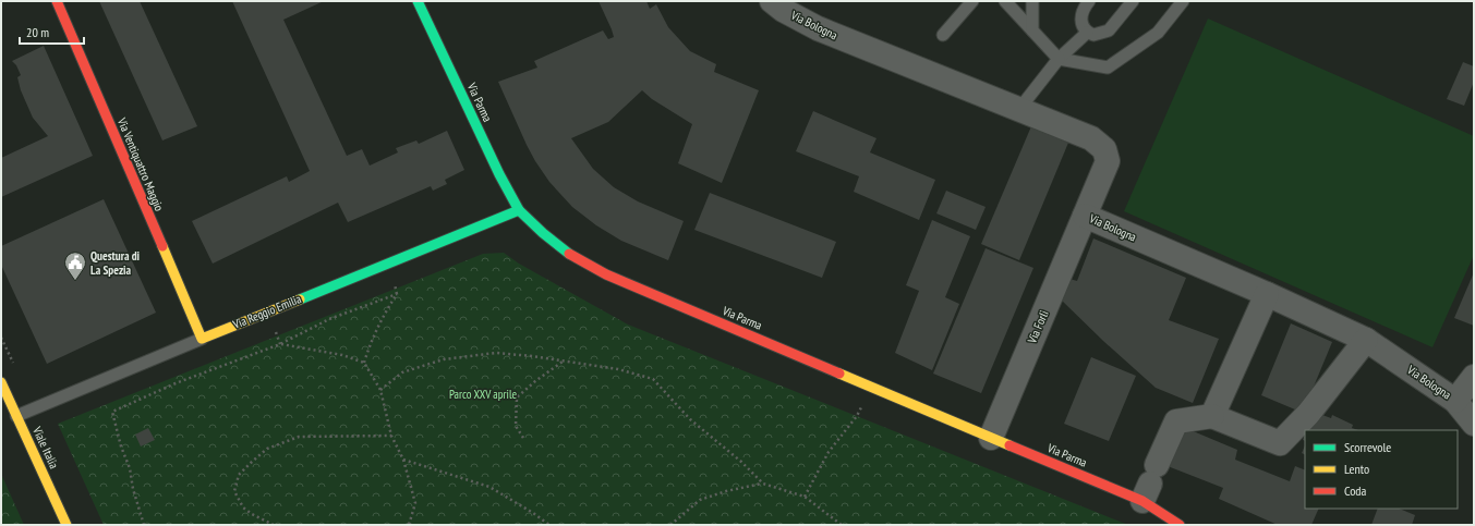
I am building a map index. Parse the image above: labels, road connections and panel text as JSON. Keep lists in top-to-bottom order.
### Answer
{
  "streets": {
    "street": [
      "Via Bologna",
      "Via Parma",
      "Via Ventiquattro Maggio",
      "Via Reggio Emilia",
      "Via Forlì",
      "Viale Italia"
    ]
  },
  "crossings": [
    ["Via Bologna", "Via Forlì"],
    ["Via Parma", "Via Reggio Emilia"],
    ["Via Parma", "Via Forlì"],
    ["Via Ventiquattro Maggio", "Via Reggio Emilia"],
    ["Via Reggio Emilia", "Viale Italia"]
  ],
  "parks": ["Parco XXV aprile"],
  "places": {
    "public building": ["Questura di La Spezia"]
  },
  "legend": ["Scorrevole", "Lento", "Coda"],
  "scale_bar": "20 m"
}
